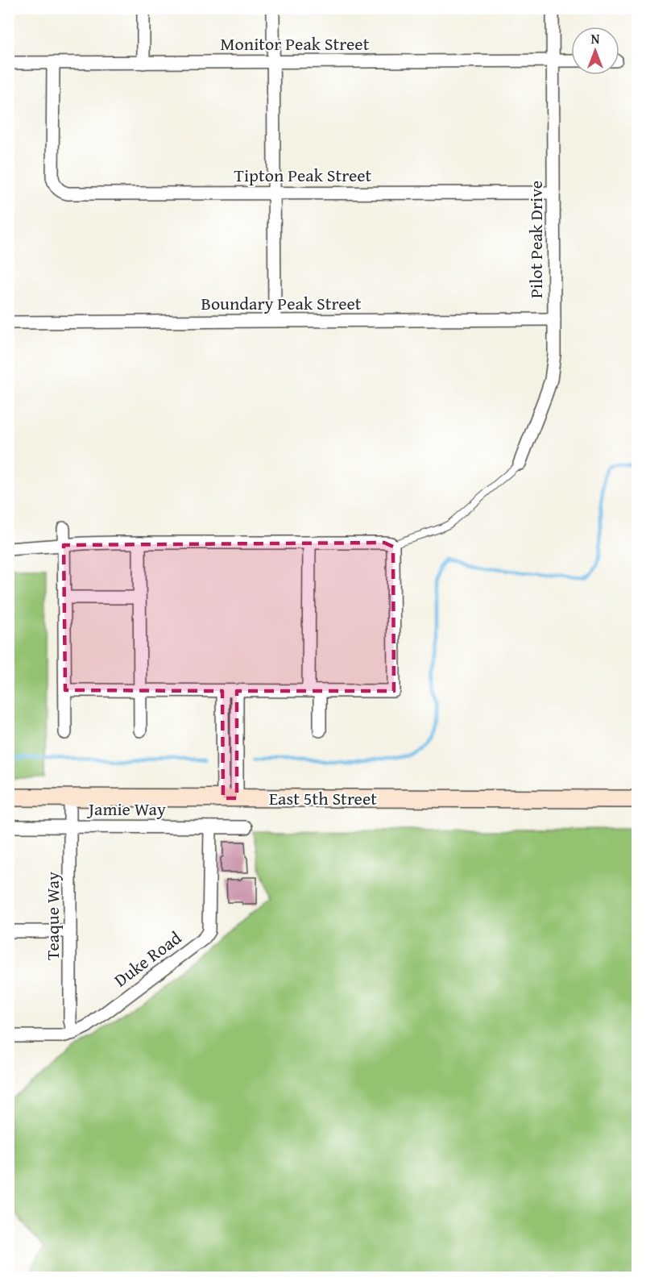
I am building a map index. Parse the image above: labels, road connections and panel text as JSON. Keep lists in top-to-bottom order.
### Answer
{
  "streets": {
    "main road": ["East 5th Street"],
    "street": [
      "Monitor Peak Street",
      "Tipton Peak Street",
      "Pilot Peak Drive",
      "Boundary Peak Street",
      "Jamie Way",
      "Teaque Way",
      "Duke Road"
    ]
  },
  "crossings": [
    ["Monitor Peak Street", "Tipton Peak Street"],
    ["Monitor Peak Street", "Pilot Peak Drive"],
    ["Tipton Peak Street", "Pilot Peak Drive"],
    ["Pilot Peak Drive", "Boundary Peak Street"],
    ["East 5th Street", "Teaque Way"],
    ["Jamie Way", "Teaque Way"],
    ["Jamie Way", "Duke Road"],
    ["Teaque Way", "Duke Road"]
  ],
  "north": "top"
}
